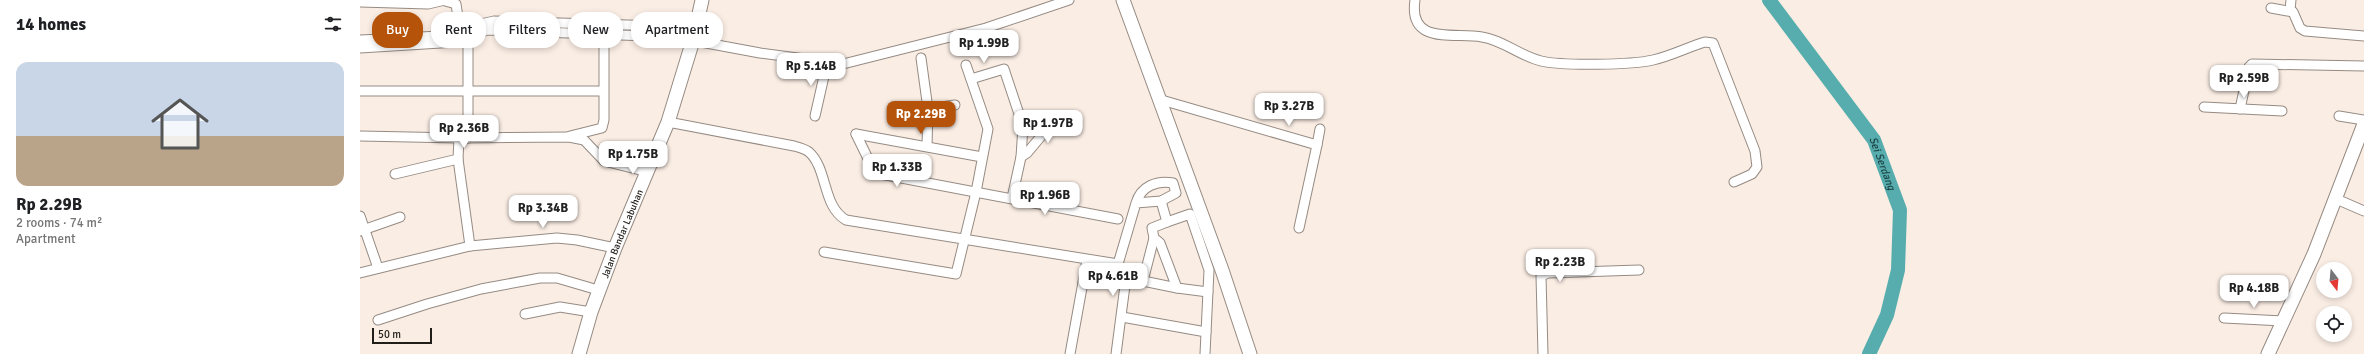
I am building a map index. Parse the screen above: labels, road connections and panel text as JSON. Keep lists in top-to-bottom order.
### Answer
{
  "streets": {
    "main road": ["Jalan Bandar Labuhan"]
  },
  "water": ["Sei Serdang"],
  "scale_bar": "50 m",
  "north": "bottom",
  "page": {
    "heading": "14 homes",
    "chip": [
      "Buy",
      "Rent",
      "Filters",
      "New",
      "Apartment"
    ],
    "price": [
      "Rp 1.99B",
      "Rp 5.14B",
      "Rp 2.59B",
      "Rp 3.27B",
      "Rp 2.29B",
      "Rp 1.97B",
      "Rp 2.36B",
      "Rp 1.75B",
      "Rp 1.33B",
      "Rp 1.96B",
      "Rp 3.34B",
      "Rp 2.23B",
      "Rp 4.61B",
      "Rp 4.18B"
    ],
    "list": [
      {
        "name": "Rp 2.29B",
        "note": "2 rooms · 74 m² · Apartment"
      }
    ],
    "scale": "50 m"
  }
}
